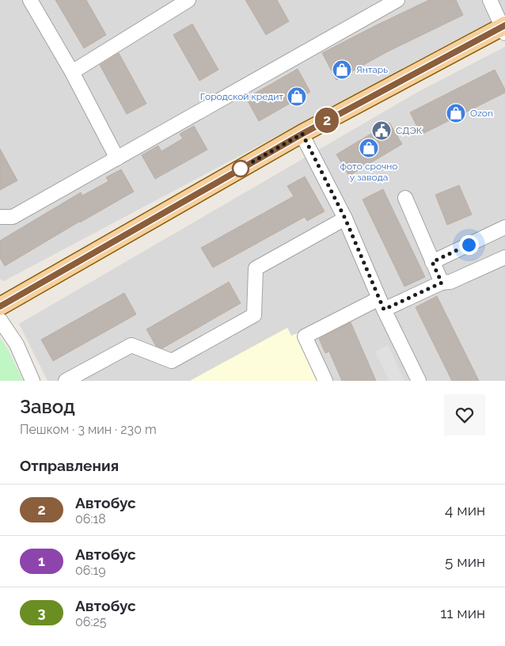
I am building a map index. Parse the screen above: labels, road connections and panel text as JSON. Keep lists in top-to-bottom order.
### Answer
{
  "places": {
    "shop": [
      "Янтарь",
      "Городской кредит",
      "Ozon",
      "фото срочно у завода"
    ],
    "public building": ["СДЭК"]
  },
  "lines": ["bus line 2"],
  "page": {
    "on_map": "2",
    "heading": [
      ["Завод", "Пешком · 3 мин · 230 m"],
      "Отправления"
    ],
    "list": [
      {
        "mark": "2",
        "name": "Автобус",
        "note": "06:18",
        "value": "4 мин"
      },
      {
        "mark": "1",
        "name": "Автобус",
        "note": "06:19",
        "value": "5 мин"
      },
      {
        "mark": "3",
        "name": "Автобус",
        "note": "06:25",
        "value": "11 мин"
      }
    ]
  }
}
